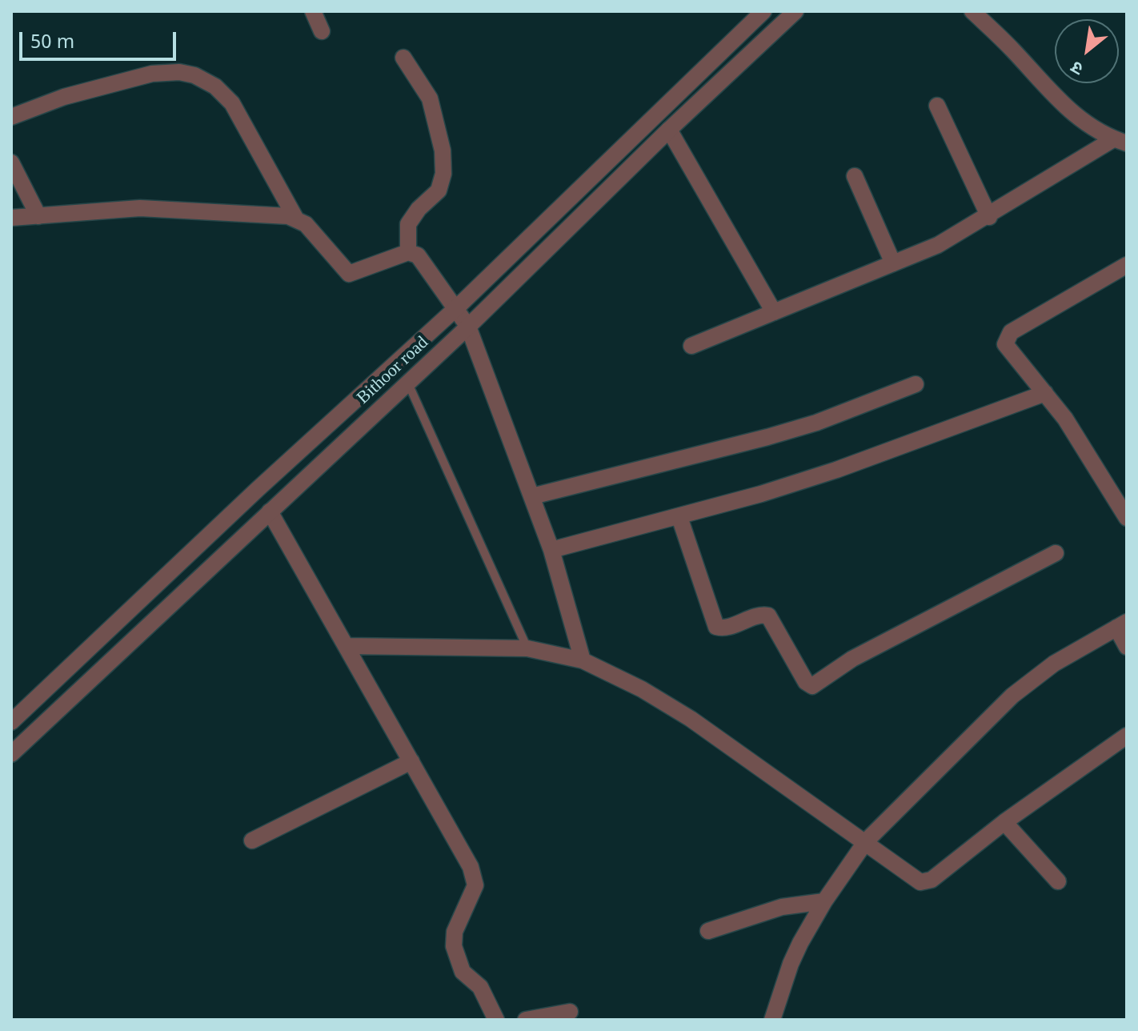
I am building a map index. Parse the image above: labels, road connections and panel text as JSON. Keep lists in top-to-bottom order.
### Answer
{
  "streets": {
    "street": ["Bithoor road"]
  },
  "scale_bar": "50 m",
  "north": "bottom left"
}
